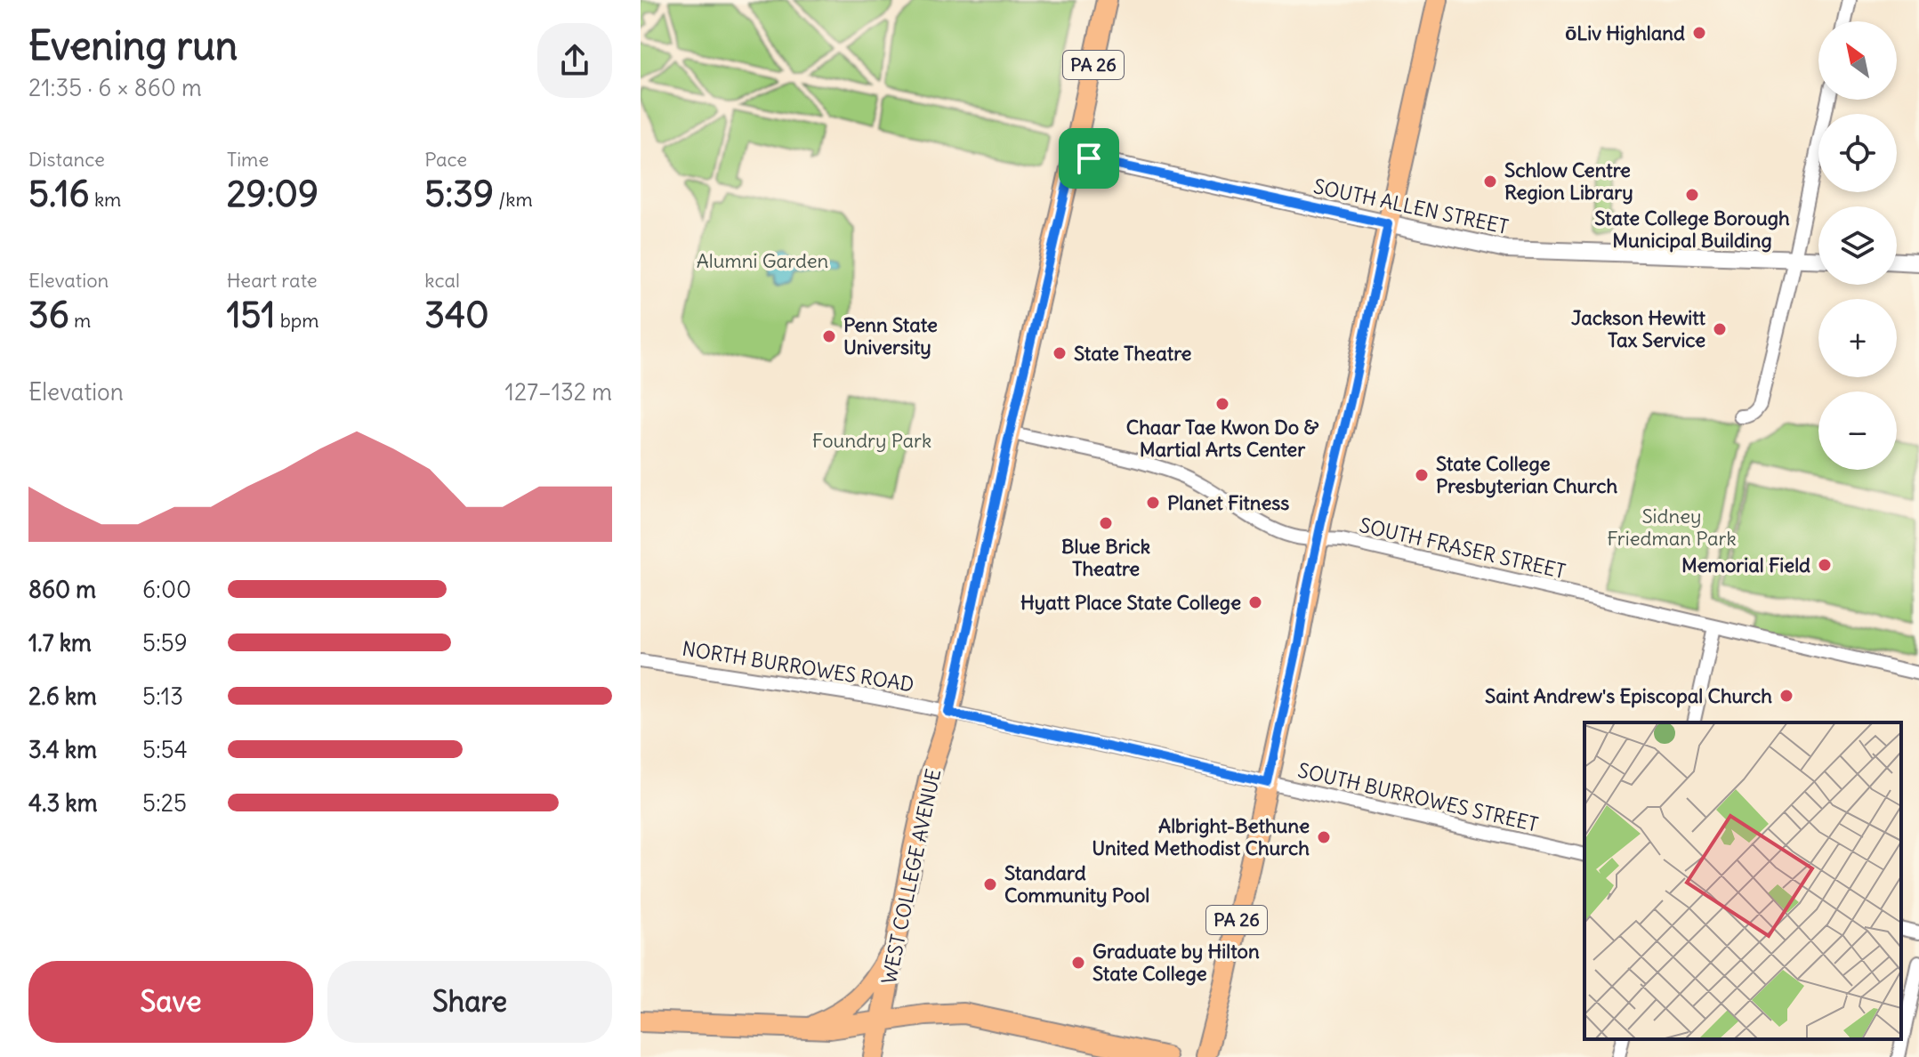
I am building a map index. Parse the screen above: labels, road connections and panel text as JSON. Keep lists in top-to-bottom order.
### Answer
{
  "streets": {
    "main road": ["PA 26", "WEST COLLEGE AVENUE"],
    "street": [
      "SOUTH ALLEN STREET",
      "SOUTH FRASER STREET",
      "NORTH BURROWES ROAD",
      "SOUTH BURROWES STREET"
    ]
  },
  "crossings": [
    ["PA 26", "SOUTH ALLEN STREET"],
    ["PA 26", "SOUTH FRASER STREET"],
    ["PA 26", "SOUTH BURROWES STREET"],
    ["PA 26", "WEST COLLEGE AVENUE"],
    ["SOUTH ALLEN STREET", "WEST COLLEGE AVENUE"],
    ["SOUTH FRASER STREET", "WEST COLLEGE AVENUE"],
    ["NORTH BURROWES ROAD", "SOUTH BURROWES STREET"],
    ["NORTH BURROWES ROAD", "WEST COLLEGE AVENUE"],
    ["SOUTH BURROWES STREET", "WEST COLLEGE AVENUE"]
  ],
  "parks": ["Alumni Garden", "Foundry Park", "Sidney Friedman Park"],
  "places": [
    "ōLiv Highland",
    "Schlow Centre Region Library",
    "State College Borough Municipal Building",
    "Jackson Hewitt Tax Service",
    "Penn State University",
    "State Theatre",
    "Chaar Tae Kwon Do & Martial Arts Center",
    "State College Presbyterian Church",
    "Planet Fitness",
    "Blue Brick Theatre",
    "Memorial Field",
    "Hyatt Place State College",
    "Saint Andrew's Episcopal Church",
    "Albright-Bethune United Methodist Church",
    "Standard Community Pool",
    "Graduate by Hilton State College"
  ],
  "north": "top left",
  "page": {
    "heading": ["Evening run", "21:35 · 6 × 860 m"],
    "map_buttons": ["+", "−"],
    "stats": [
      ["Distance", "5.16 km"],
      ["Time", "29:09"],
      ["Pace", "5:39 /km"],
      ["Elevation", "36 m"],
      ["Heart rate", "151 bpm"],
      ["kcal", "340"]
    ],
    "chart": ["Elevation", "127–132 m"],
    "list": [
      {
        "name": "860 m",
        "note": "6:00"
      },
      {
        "name": "1.7 km",
        "note": "5:59"
      },
      {
        "name": "2.6 km",
        "note": "5:13"
      },
      {
        "name": "3.4 km",
        "note": "5:54"
      },
      {
        "name": "4.3 km",
        "note": "5:25"
      }
    ],
    "buttons": ["Save", "Share"]
  }
}
